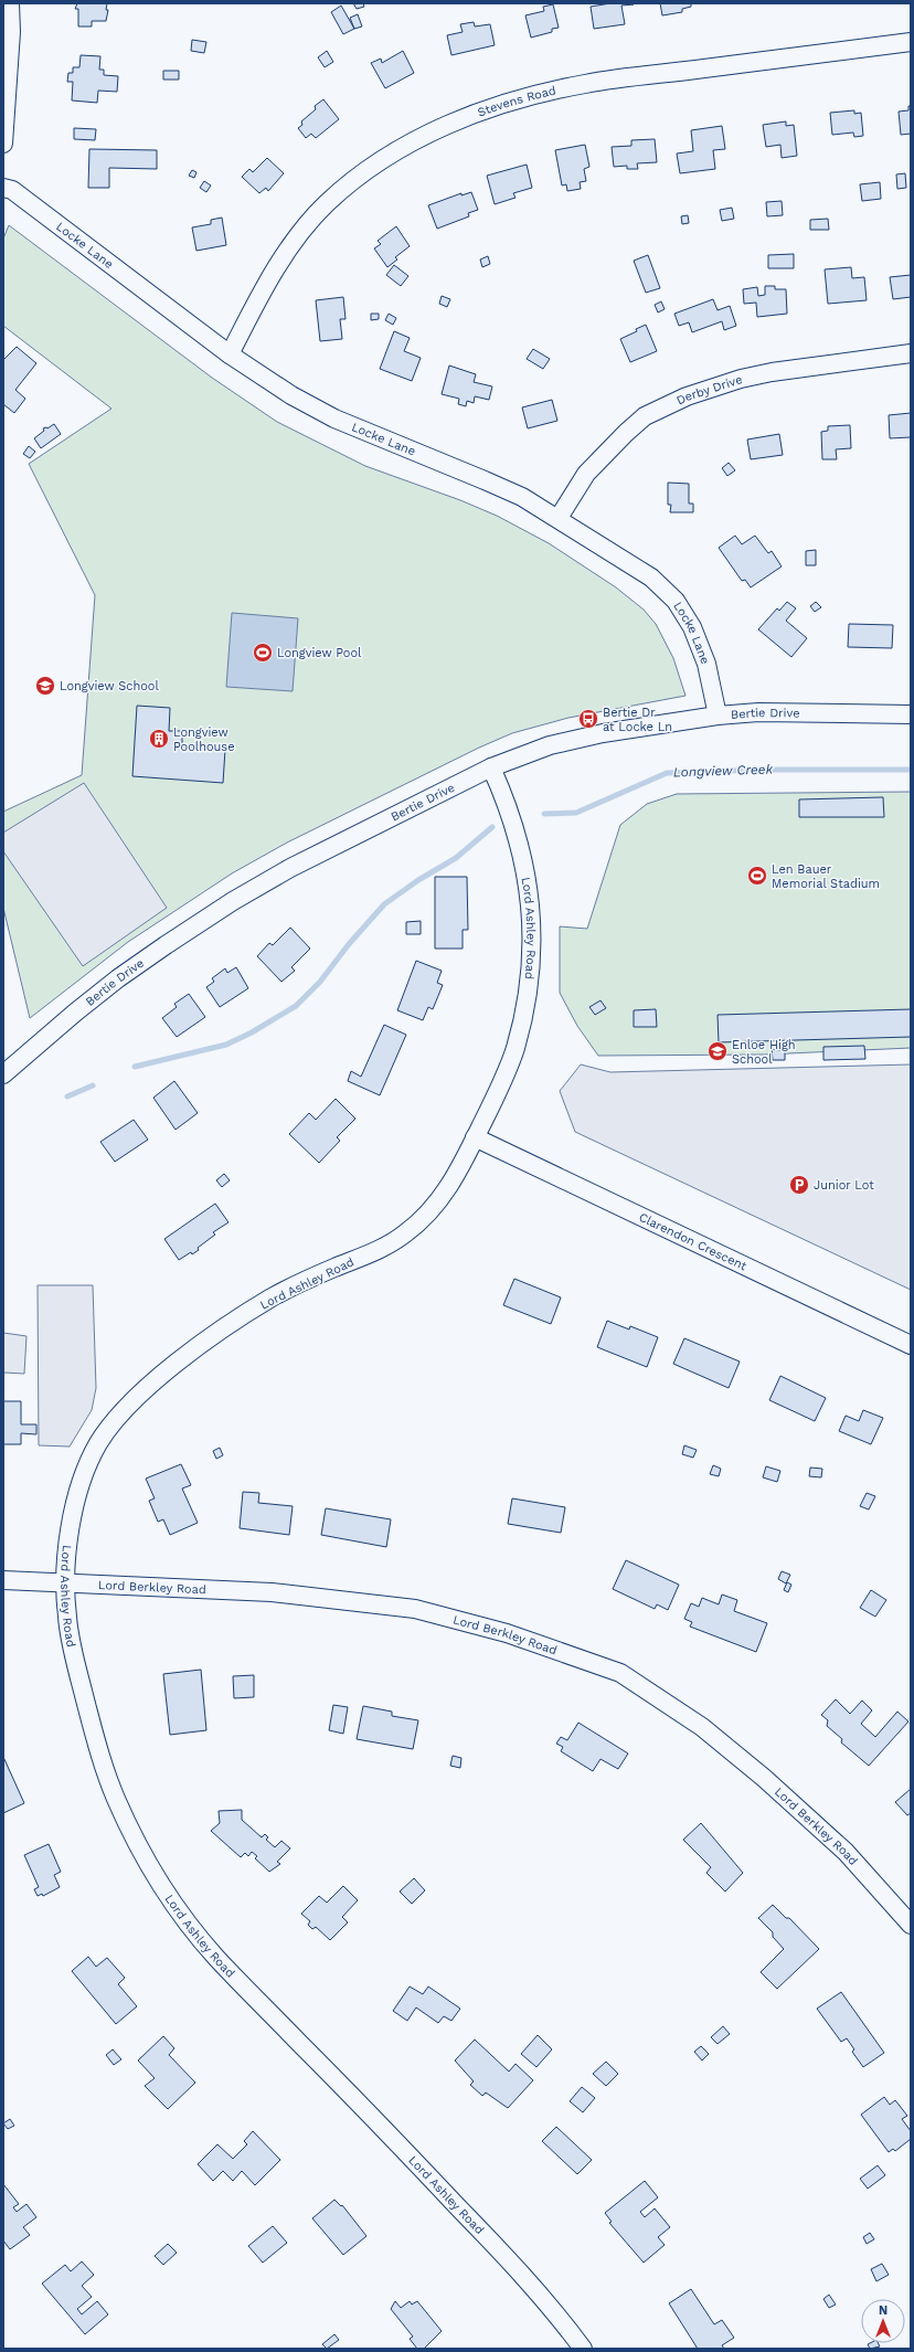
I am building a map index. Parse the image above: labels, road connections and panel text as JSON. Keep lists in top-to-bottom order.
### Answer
{
  "streets": {
    "street": [
      "Stevens Road",
      "Locke Lane",
      "Derby Drive",
      "Bertie Drive",
      "Lord Ashley Road",
      "Clarendon Crescent",
      "Lord Berkley Road"
    ]
  },
  "crossings": [
    ["Stevens Road", "Locke Lane"],
    ["Locke Lane", "Derby Drive"],
    ["Locke Lane", "Bertie Drive"],
    ["Bertie Drive", "Lord Ashley Road"],
    ["Lord Ashley Road", "Clarendon Crescent"],
    ["Lord Ashley Road", "Lord Berkley Road"]
  ],
  "water": ["Longview Creek"],
  "places": {
    "sports": ["Longview Pool", "Len Bauer Memorial Stadium"],
    "school or university": ["Longview School", "Enloe High School"],
    "bus stop": ["Bertie Dr at Locke Ln"],
    "building": ["Longview Poolhouse"],
    "parking": ["Junior Lot"]
  },
  "north": "top"
}
